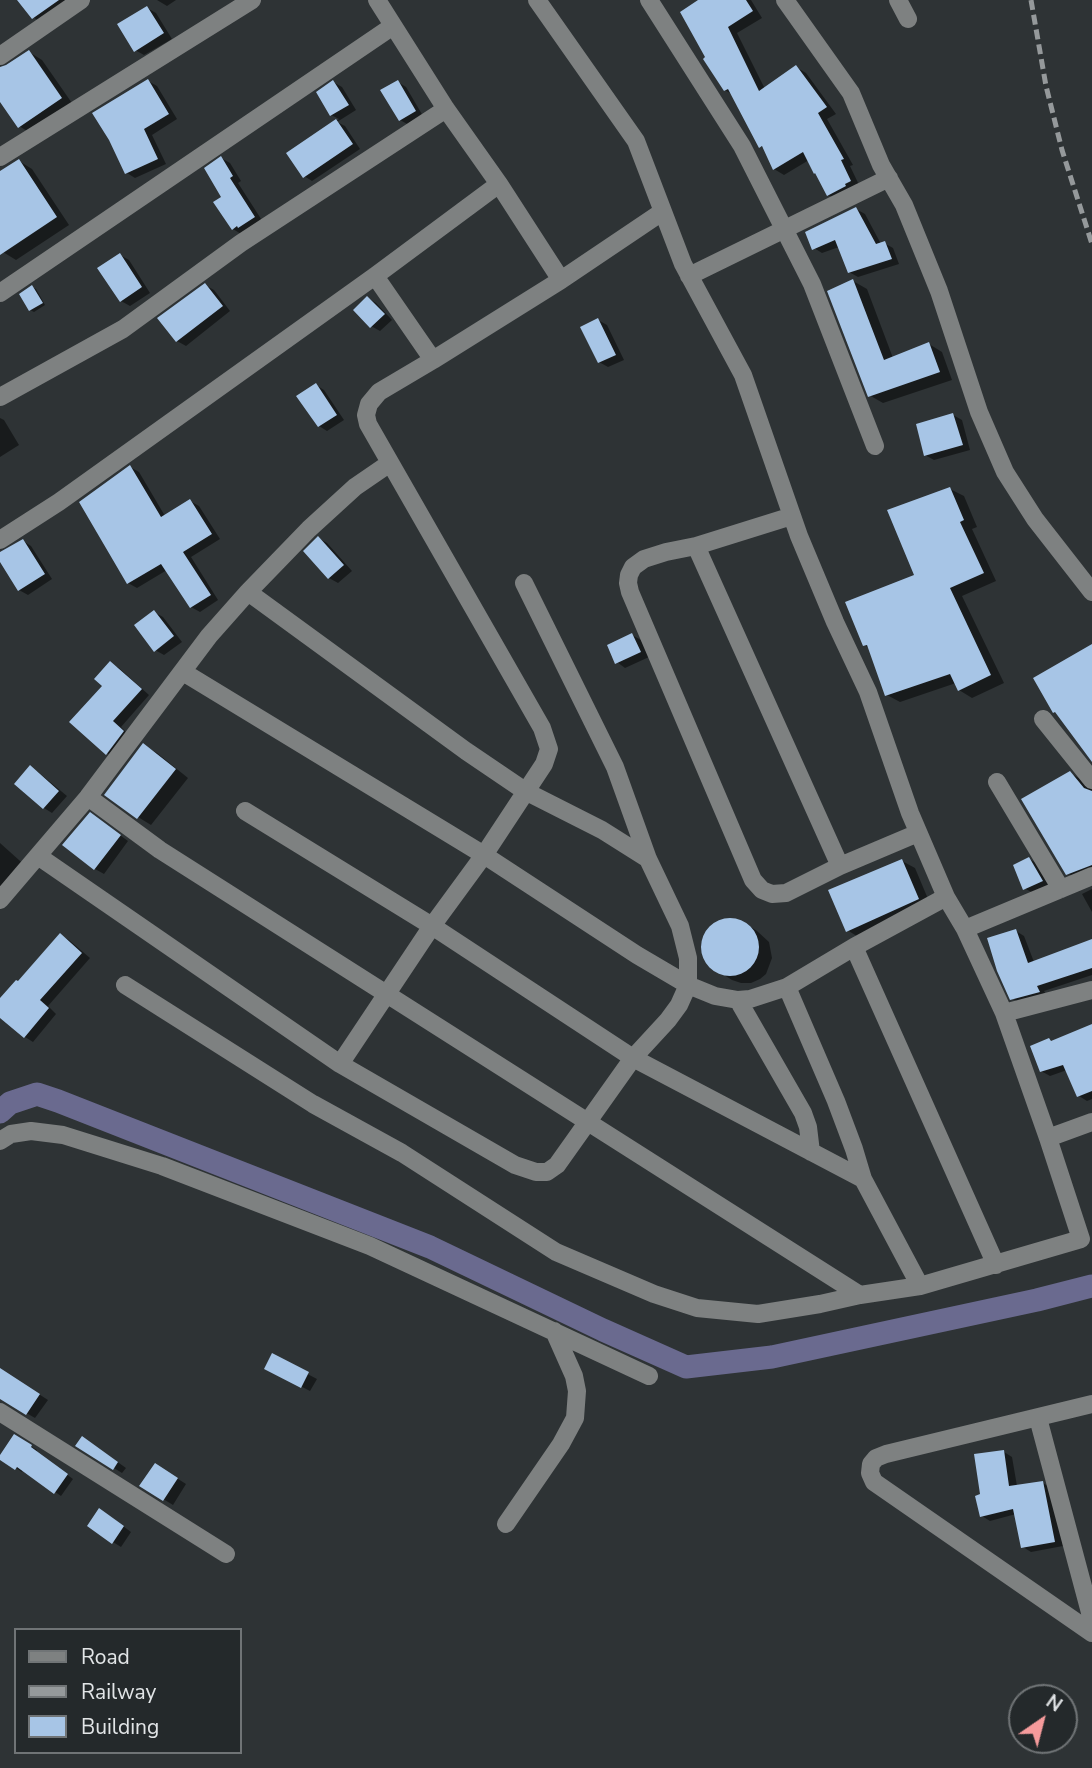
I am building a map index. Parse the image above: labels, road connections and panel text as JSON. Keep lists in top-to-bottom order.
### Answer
{
  "legend": ["Road", "Railway", "Building"],
  "north": "top right"
}
